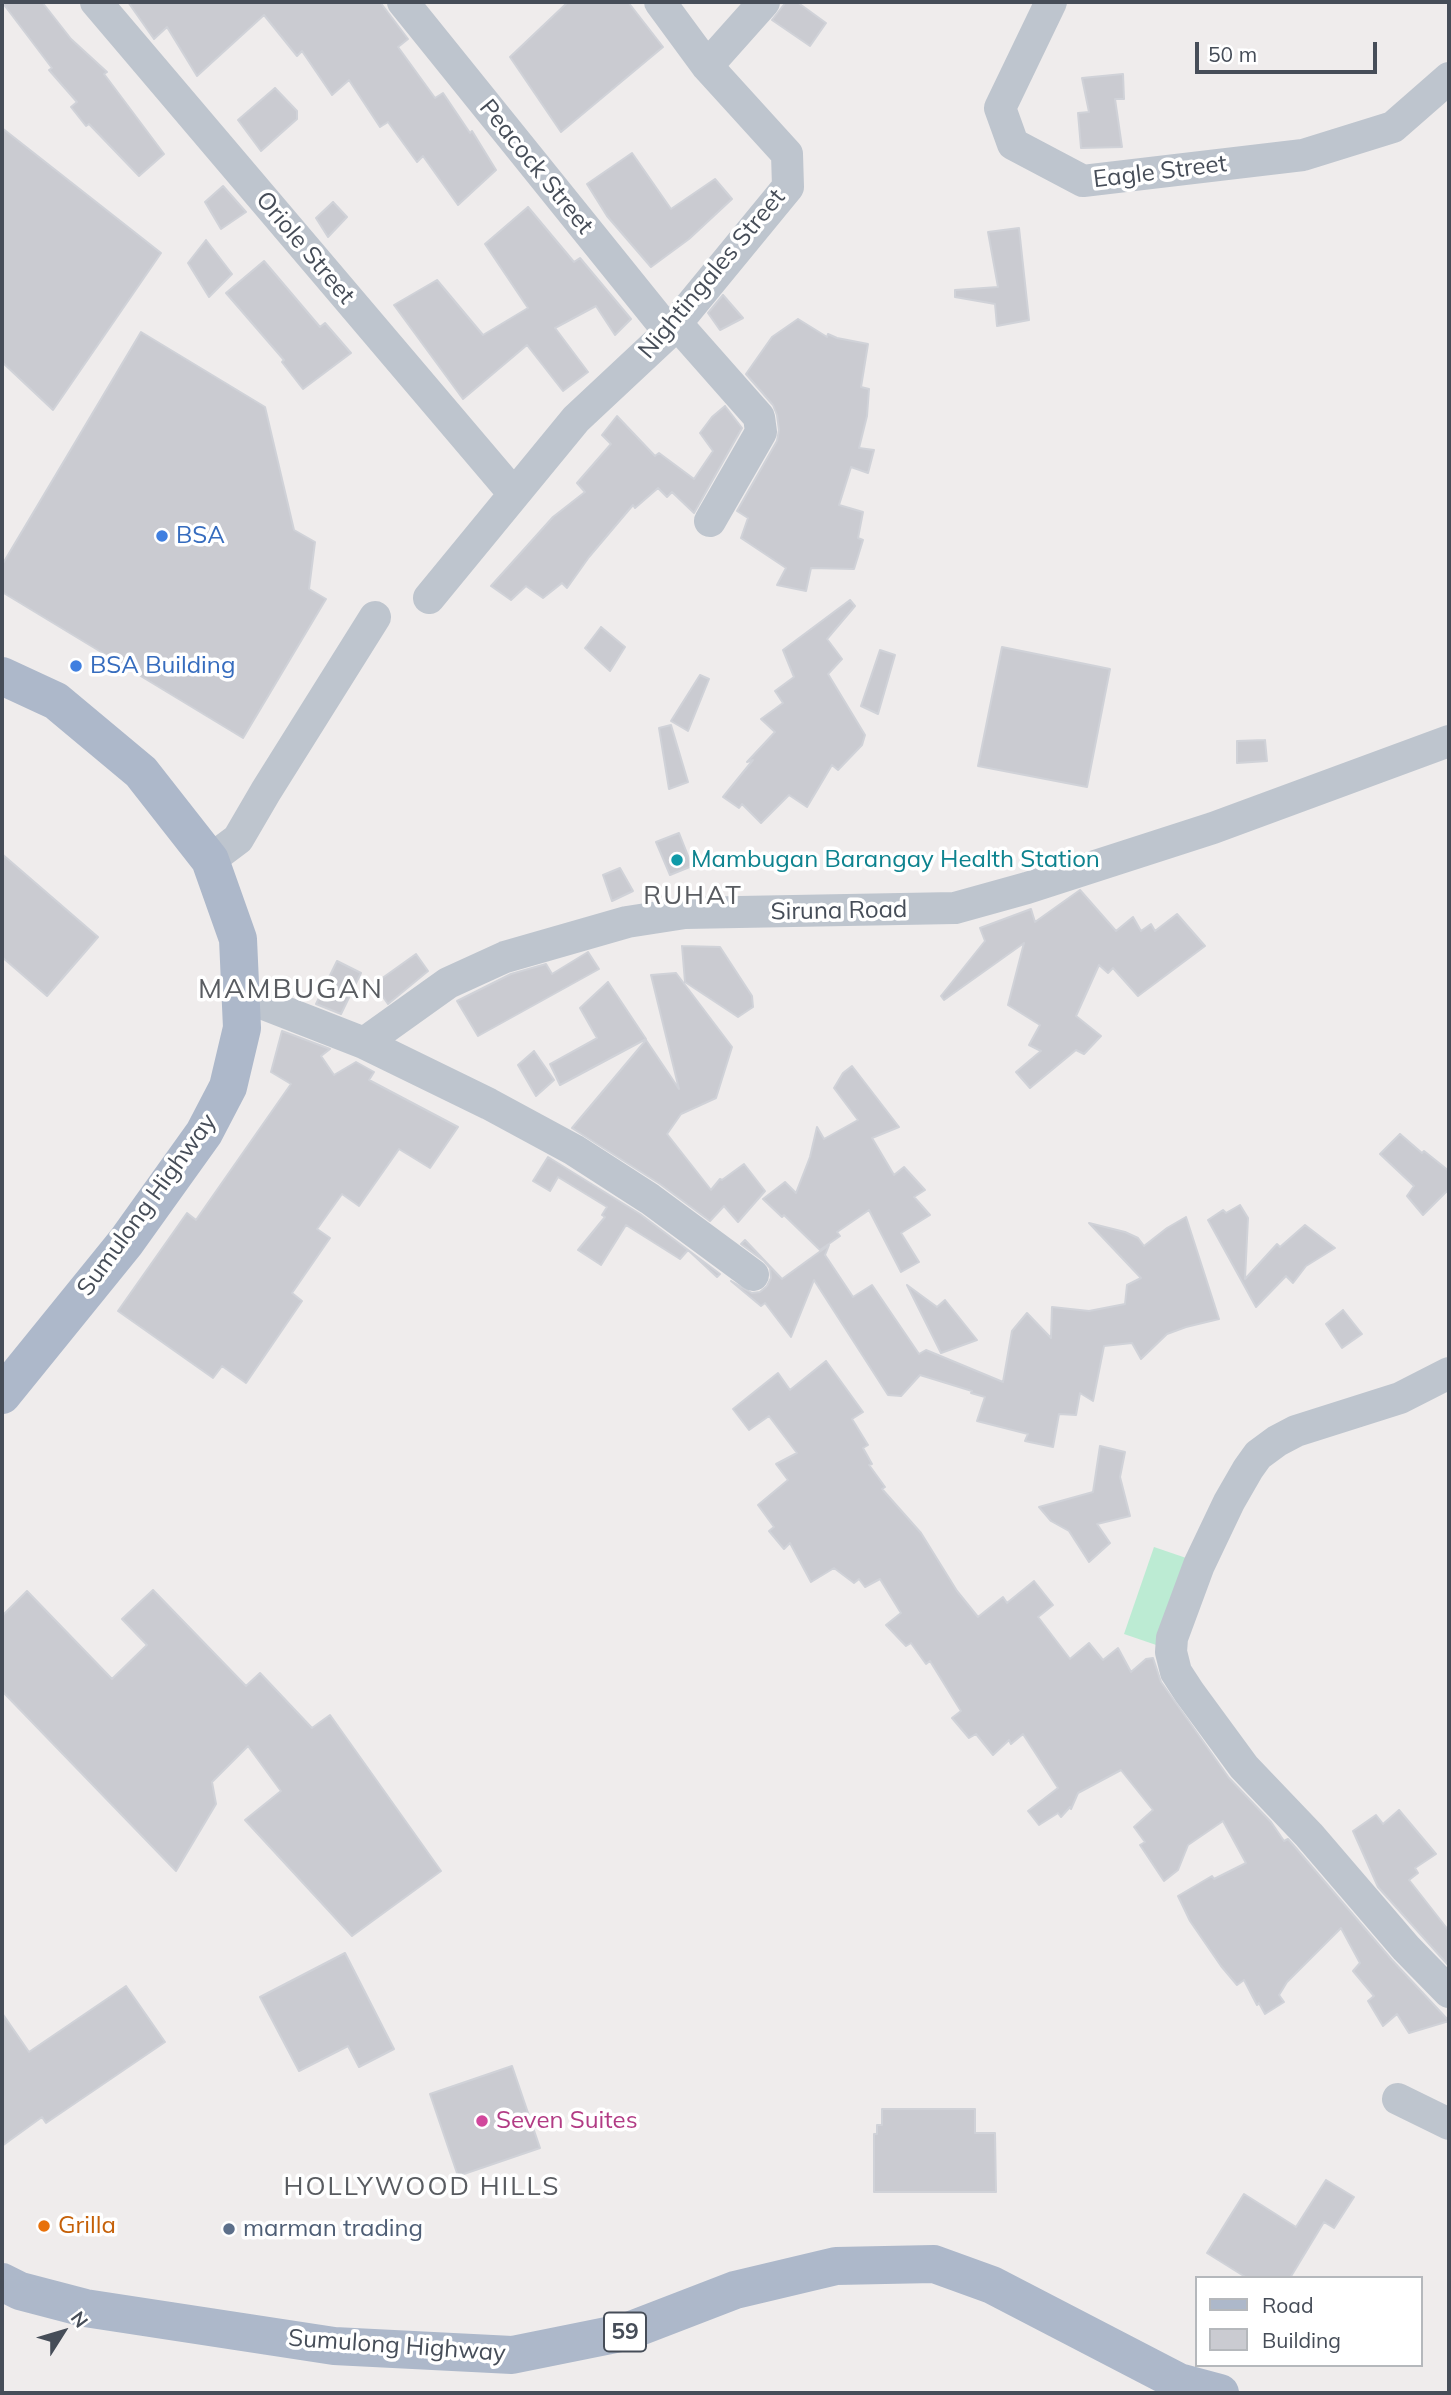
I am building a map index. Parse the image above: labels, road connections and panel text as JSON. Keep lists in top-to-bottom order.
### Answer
{
  "streets": {
    "main road": ["Sumulong Highway", "59"],
    "street": [
      "Peacock Street",
      "Eagle Street",
      "Oriole Street",
      "Nightingales Street",
      "Siruna Road"
    ]
  },
  "crossings": [
    ["Peacock Street", "Nightingales Street"],
    ["Oriole Street", "Nightingales Street"]
  ],
  "districts": ["RUHAT", "MAMBUGAN", "HOLLYWOOD HILLS"],
  "places": [
    "BSA",
    "BSA Building",
    "Mambugan Barangay Health Station",
    "Seven Suites",
    "Grilla",
    "marman trading"
  ],
  "legend": ["Road", "Building"],
  "scale_bar": "50 m",
  "north": "top right"
}
